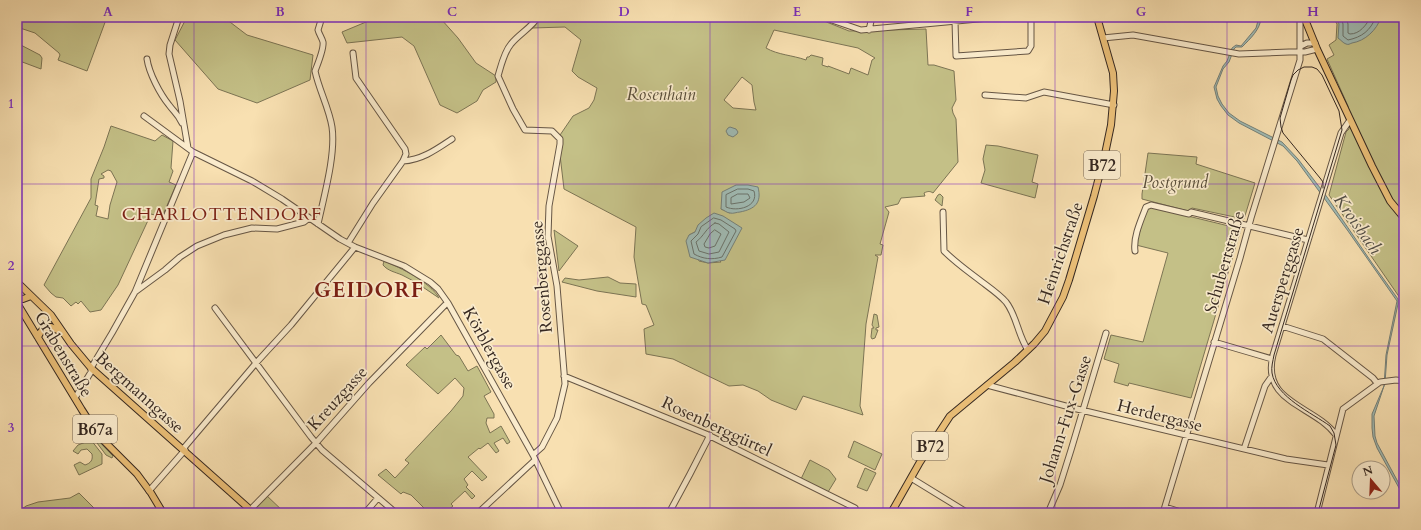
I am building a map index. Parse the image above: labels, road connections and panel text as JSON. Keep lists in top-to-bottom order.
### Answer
{
  "streets": {
    "main road": [
      "B72",
      "Heinrichstraße",
      "Grabenstraße",
      "Bergmanngasse",
      "B67a"
    ],
    "street": [
      "Schubertstraße",
      "Rosenberggasse",
      "Auersperggasse",
      "Körblergasse",
      "Kreuzgasse",
      "Herdergasse",
      "Johann-Fux-Gasse",
      "Rosenberggürtel"
    ]
  },
  "crossings": [
    ["Heinrichstraße", "Herdergasse"],
    ["Schubertstraße", "Herdergasse"],
    ["Rosenberggasse", "Körblergasse"],
    ["Rosenberggasse", "Rosenberggürtel"],
    ["Auersperggasse", "Herdergasse"],
    ["Körblergasse", "Kreuzgasse"],
    ["Bergmanngasse", "Kreuzgasse"],
    ["Herdergasse", "Johann-Fux-Gasse"]
  ],
  "districts": ["CHARLOTTENDORF", "GEIDORF"],
  "water": ["Kroisbach"],
  "parks": ["Rosenhain", "Postgrund"],
  "north": "top",
  "grid": {
    "columns": [
      "A",
      "B",
      "C",
      "D",
      "E",
      "F",
      "G",
      "H"
    ],
    "rows": ["1", "2", "3"]
  }
}
